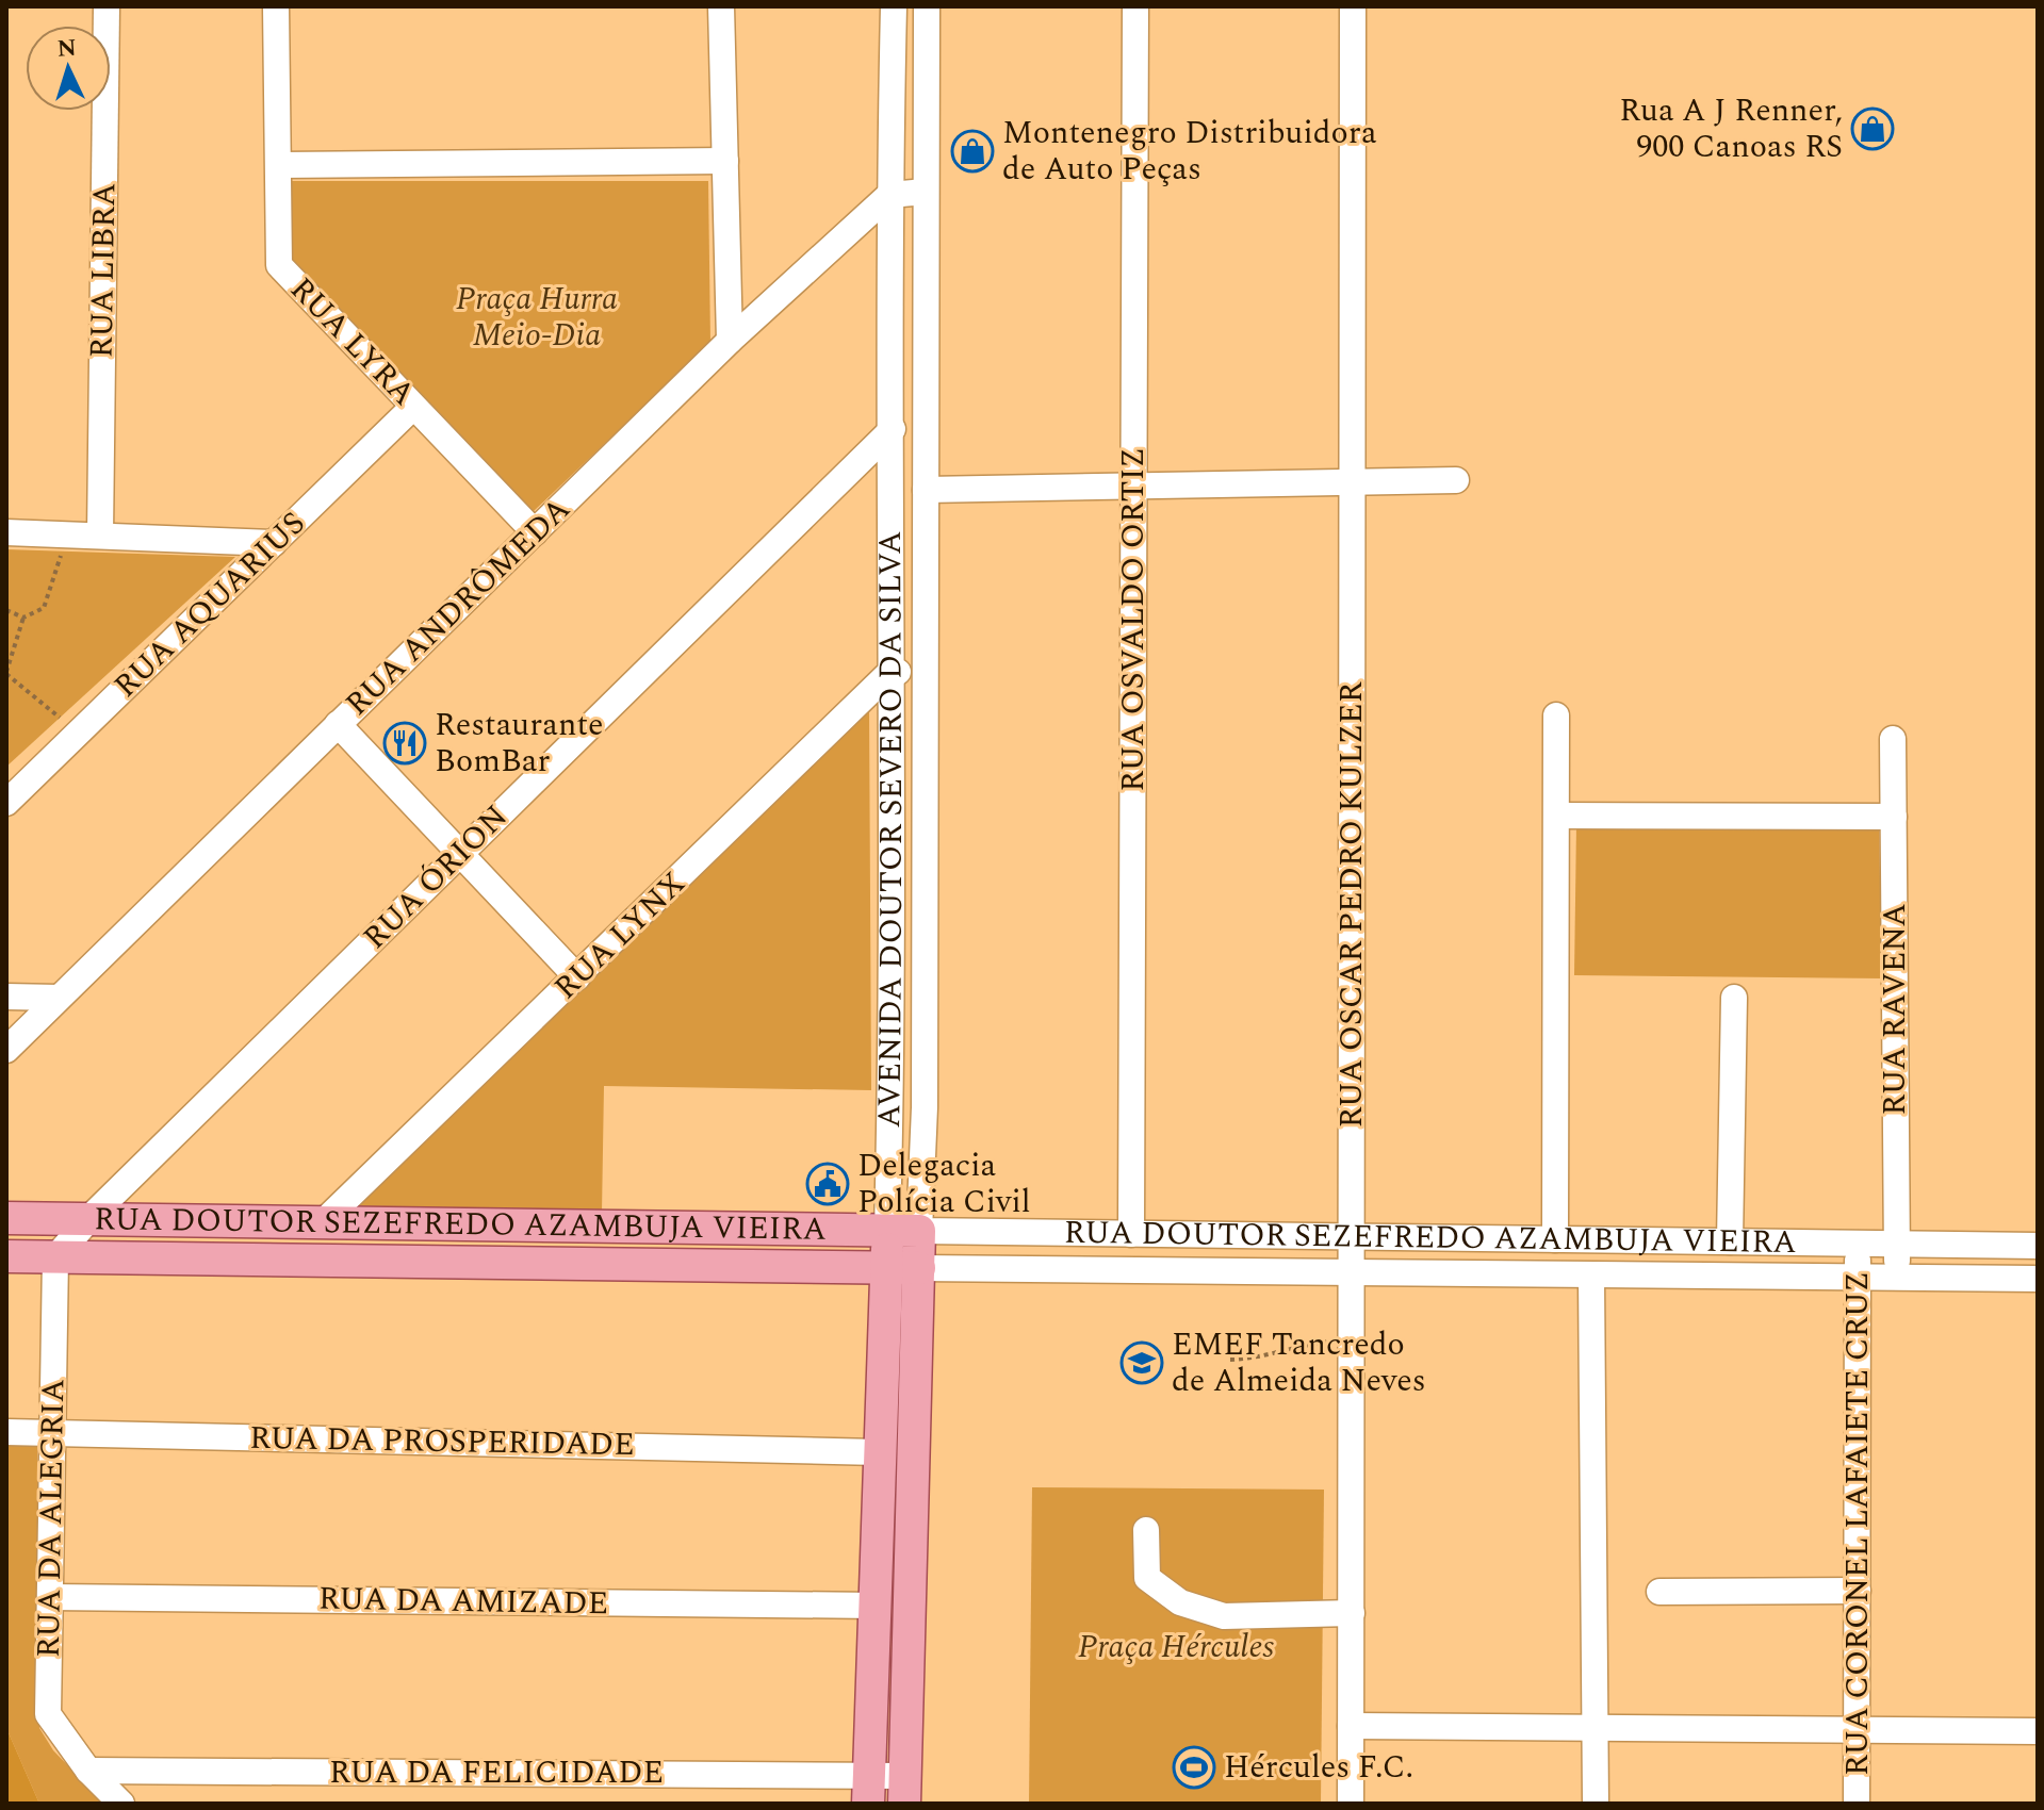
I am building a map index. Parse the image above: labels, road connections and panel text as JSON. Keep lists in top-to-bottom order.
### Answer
{
  "streets": {
    "main road": ["AVENIDA DOUTOR SEVERO DA SILVA", "RUA DOUTOR SEZEFREDO AZAMBUJA VIEIRA"],
    "street": [
      "RUA LIBRA",
      "RUA LYRA",
      "RUA AQUARIUS",
      "RUA ANDRÔMEDA",
      "RUA OSVALDO ORTIZ",
      "RUA ÓRION",
      "RUA OSCAR PEDRO KULZER",
      "RUA LYNX",
      "RUA RAVENA",
      "RUA DA PROSPERIDADE",
      "RUA DA ALEGRIA",
      "RUA CORONEL LAFAIETE CRUZ",
      "RUA DA AMIZADE",
      "RUA DA FELICIDADE"
    ]
  },
  "crossings": [
    ["RUA LYRA", "RUA AQUARIUS"],
    ["RUA LYRA", "RUA ANDRÔMEDA"],
    ["RUA ANDRÔMEDA", "AVENIDA DOUTOR SEVERO DA SILVA"],
    ["RUA OSVALDO ORTIZ", "RUA DOUTOR SEZEFREDO AZAMBUJA VIEIRA"],
    ["AVENIDA DOUTOR SEVERO DA SILVA", "RUA ÓRION"],
    ["AVENIDA DOUTOR SEVERO DA SILVA", "RUA LYNX"],
    ["AVENIDA DOUTOR SEVERO DA SILVA", "RUA DOUTOR SEZEFREDO AZAMBUJA VIEIRA"],
    ["AVENIDA DOUTOR SEVERO DA SILVA", "RUA DA PROSPERIDADE"],
    ["AVENIDA DOUTOR SEVERO DA SILVA", "RUA DA AMIZADE"],
    ["AVENIDA DOUTOR SEVERO DA SILVA", "RUA DA FELICIDADE"],
    ["RUA ÓRION", "RUA DOUTOR SEZEFREDO AZAMBUJA VIEIRA"],
    ["RUA OSCAR PEDRO KULZER", "RUA DOUTOR SEZEFREDO AZAMBUJA VIEIRA"],
    ["RUA LYNX", "RUA DOUTOR SEZEFREDO AZAMBUJA VIEIRA"],
    ["RUA RAVENA", "RUA DOUTOR SEZEFREDO AZAMBUJA VIEIRA"],
    ["RUA DOUTOR SEZEFREDO AZAMBUJA VIEIRA", "RUA DA ALEGRIA"],
    ["RUA DOUTOR SEZEFREDO AZAMBUJA VIEIRA", "RUA CORONEL LAFAIETE CRUZ"],
    ["RUA DA PROSPERIDADE", "RUA DA ALEGRIA"],
    ["RUA DA ALEGRIA", "RUA DA AMIZADE"],
    ["RUA DA ALEGRIA", "RUA DA FELICIDADE"]
  ],
  "parks": ["Praça Hurra Meio-Dia", "Praça Hércules"],
  "places": {
    "shop": ["Rua A J Renner, 900 Canoas RS", "Montenegro Distribuidora de Auto Peças"],
    "restaurant": ["Restaurante BomBar"],
    "public building": ["Delegacia Polícia Civil"],
    "school or university": ["EMEF Tancredo de Almeida Neves"],
    "sports": ["Hércules F.C."]
  },
  "north": "top"
}
